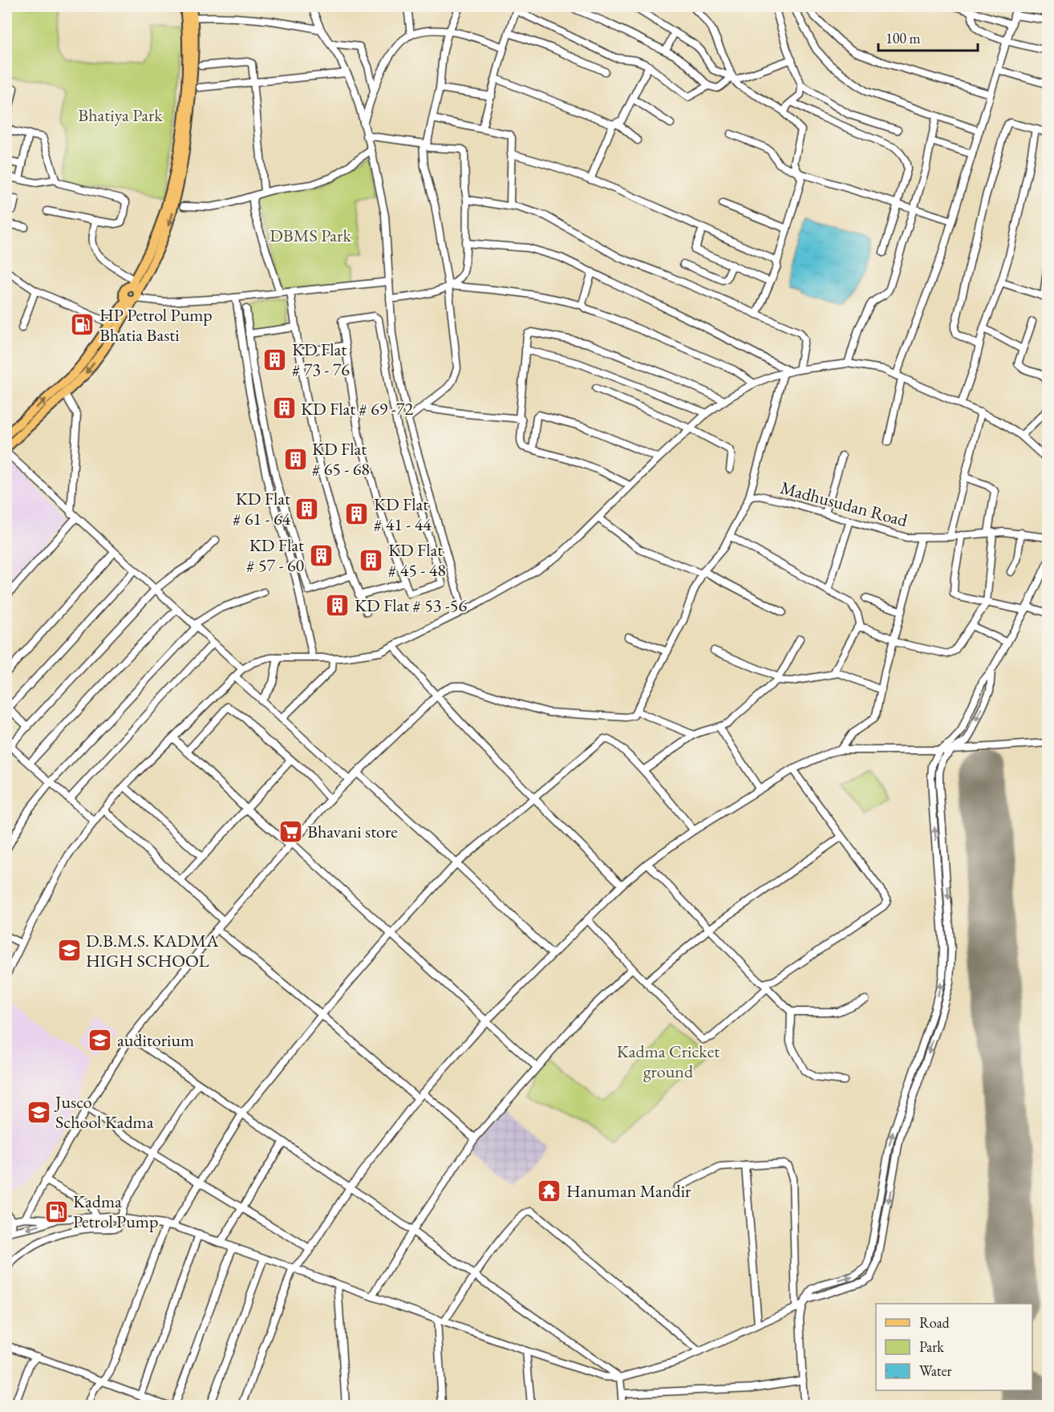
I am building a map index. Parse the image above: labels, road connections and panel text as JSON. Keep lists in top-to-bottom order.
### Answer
{
  "streets": {
    "street": ["Madhusudan Road"]
  },
  "parks": ["Bhatiya Park", "DBMS Park", "Kadma Cricket ground"],
  "places": {
    "fuel station": ["HP Petrol Pump Bhatia Basti", "Kadma Petrol Pump"],
    "building": [
      "KD Flat # 73 - 76",
      "KD Flat # 69 -72",
      "KD Flat # 65 - 68",
      "KD Flat # 61 - 64",
      "KD Flat # 41 - 44",
      "KD Flat # 57 - 60",
      "KD Flat # 45 - 48",
      "KD Flat # 53 -56"
    ],
    "supermarket": ["Bhavani store"],
    "school or university": ["D.B.M.S. KADMA HIGH SCHOOL", "auditorium", "Jusco School Kadma"],
    "temple": ["Hanuman Mandir"]
  },
  "legend": ["Road", "Park", "Water"],
  "scale_bar": "100 m"
}
